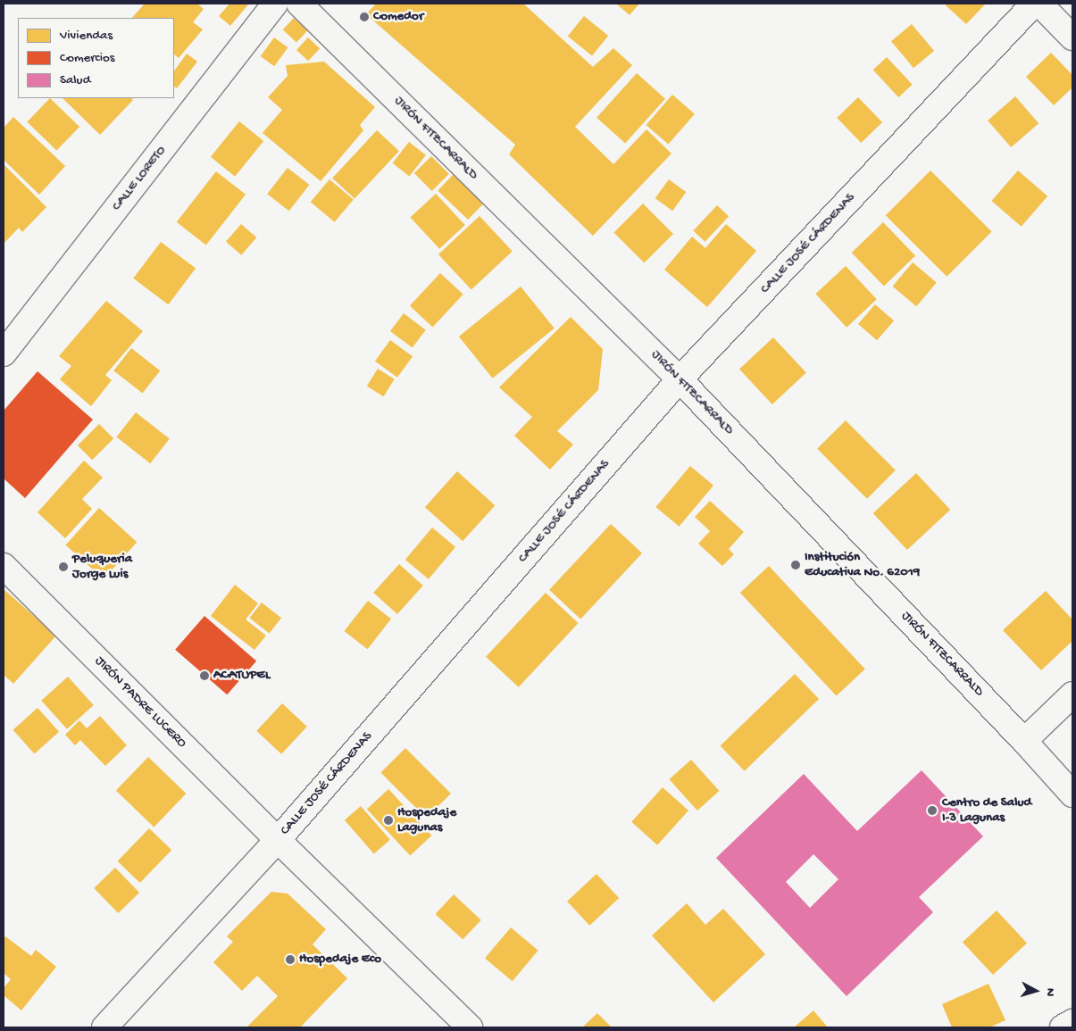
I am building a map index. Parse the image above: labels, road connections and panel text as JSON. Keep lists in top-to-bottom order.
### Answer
{
  "streets": {
    "street": [
      "JIRÓN FITZCARRALD",
      "CALLE LORETO",
      "CALLE JOSÉ CÁRDENAS",
      "JIRÓN PADRE LUCERO"
    ]
  },
  "crossings": [
    ["JIRÓN FITZCARRALD", "CALLE JOSÉ CÁRDENAS"],
    ["CALLE JOSÉ CÁRDENAS", "JIRÓN PADRE LUCERO"]
  ],
  "places": [
    "Comedor",
    "Institución Educativa No. 62019",
    "Peluqueria Jorge Luis",
    "ACATUPEL",
    "Centro de Salud I-3 Lagunas",
    "Hospedaje Lagunas",
    "Hospedaje Eco"
  ],
  "legend": ["Viviendas", "Comercios", "Salud"],
  "north": "right"
}
